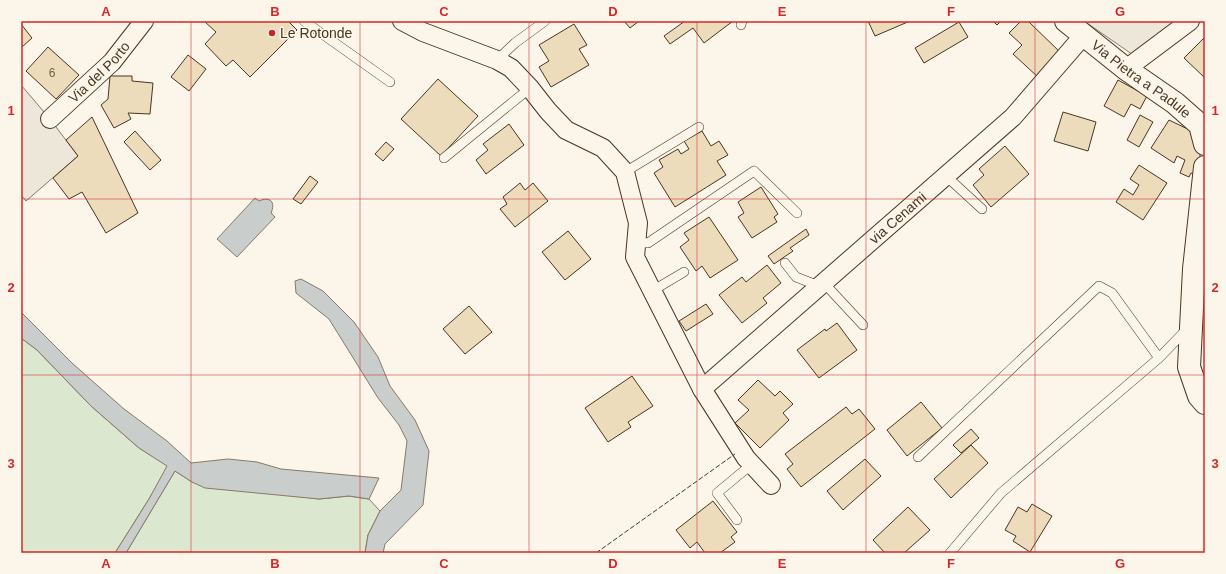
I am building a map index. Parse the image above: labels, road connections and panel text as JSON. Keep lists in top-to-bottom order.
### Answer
{
  "streets": {
    "street": ["Via del Porto", "Via Pietra a Padule", "via Cenami"]
  },
  "crossings": [
    ["Via Pietra a Padule", "via Cenami"]
  ],
  "places": ["Le Rotonde"],
  "house_numbers": ["6"],
  "grid": {
    "columns": [
      "A",
      "B",
      "C",
      "D",
      "E",
      "F",
      "G"
    ],
    "rows": ["1", "2", "3"]
  }
}
